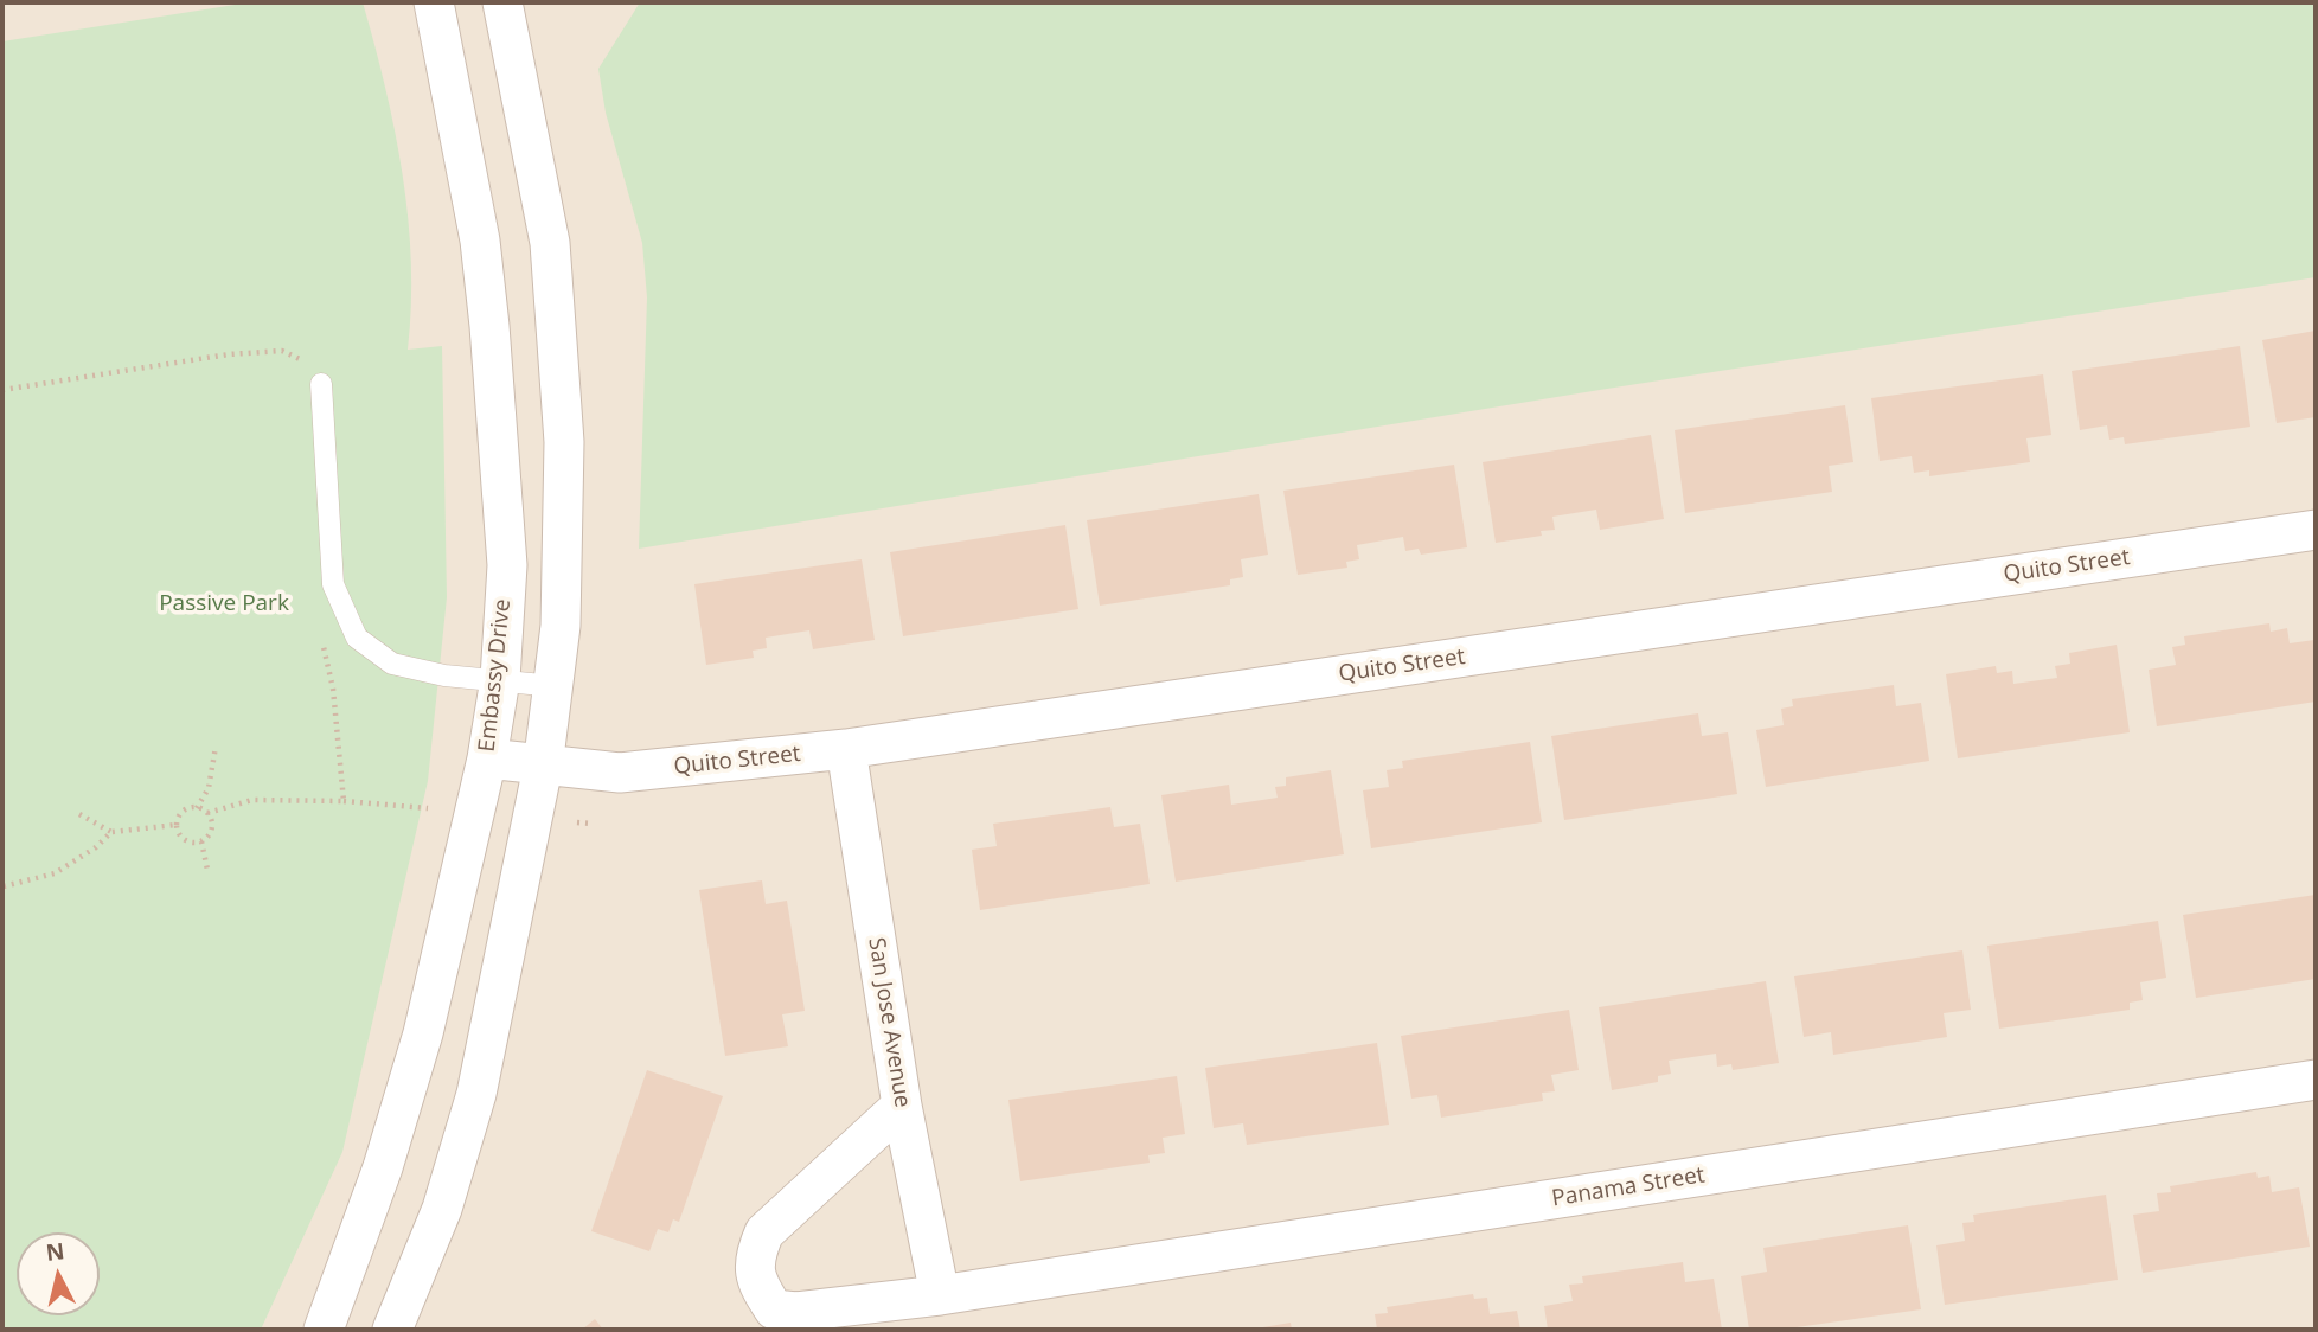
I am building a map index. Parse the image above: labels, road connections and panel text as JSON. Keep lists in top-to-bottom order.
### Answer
{
  "streets": {
    "street": [
      "Quito Street",
      "Embassy Drive",
      "San Jose Avenue",
      "Panama Street"
    ]
  },
  "crossings": [
    ["Quito Street", "Embassy Drive"],
    ["Quito Street", "San Jose Avenue"],
    ["San Jose Avenue", "Panama Street"]
  ],
  "parks": ["Passive Park"],
  "north": "top"
}
